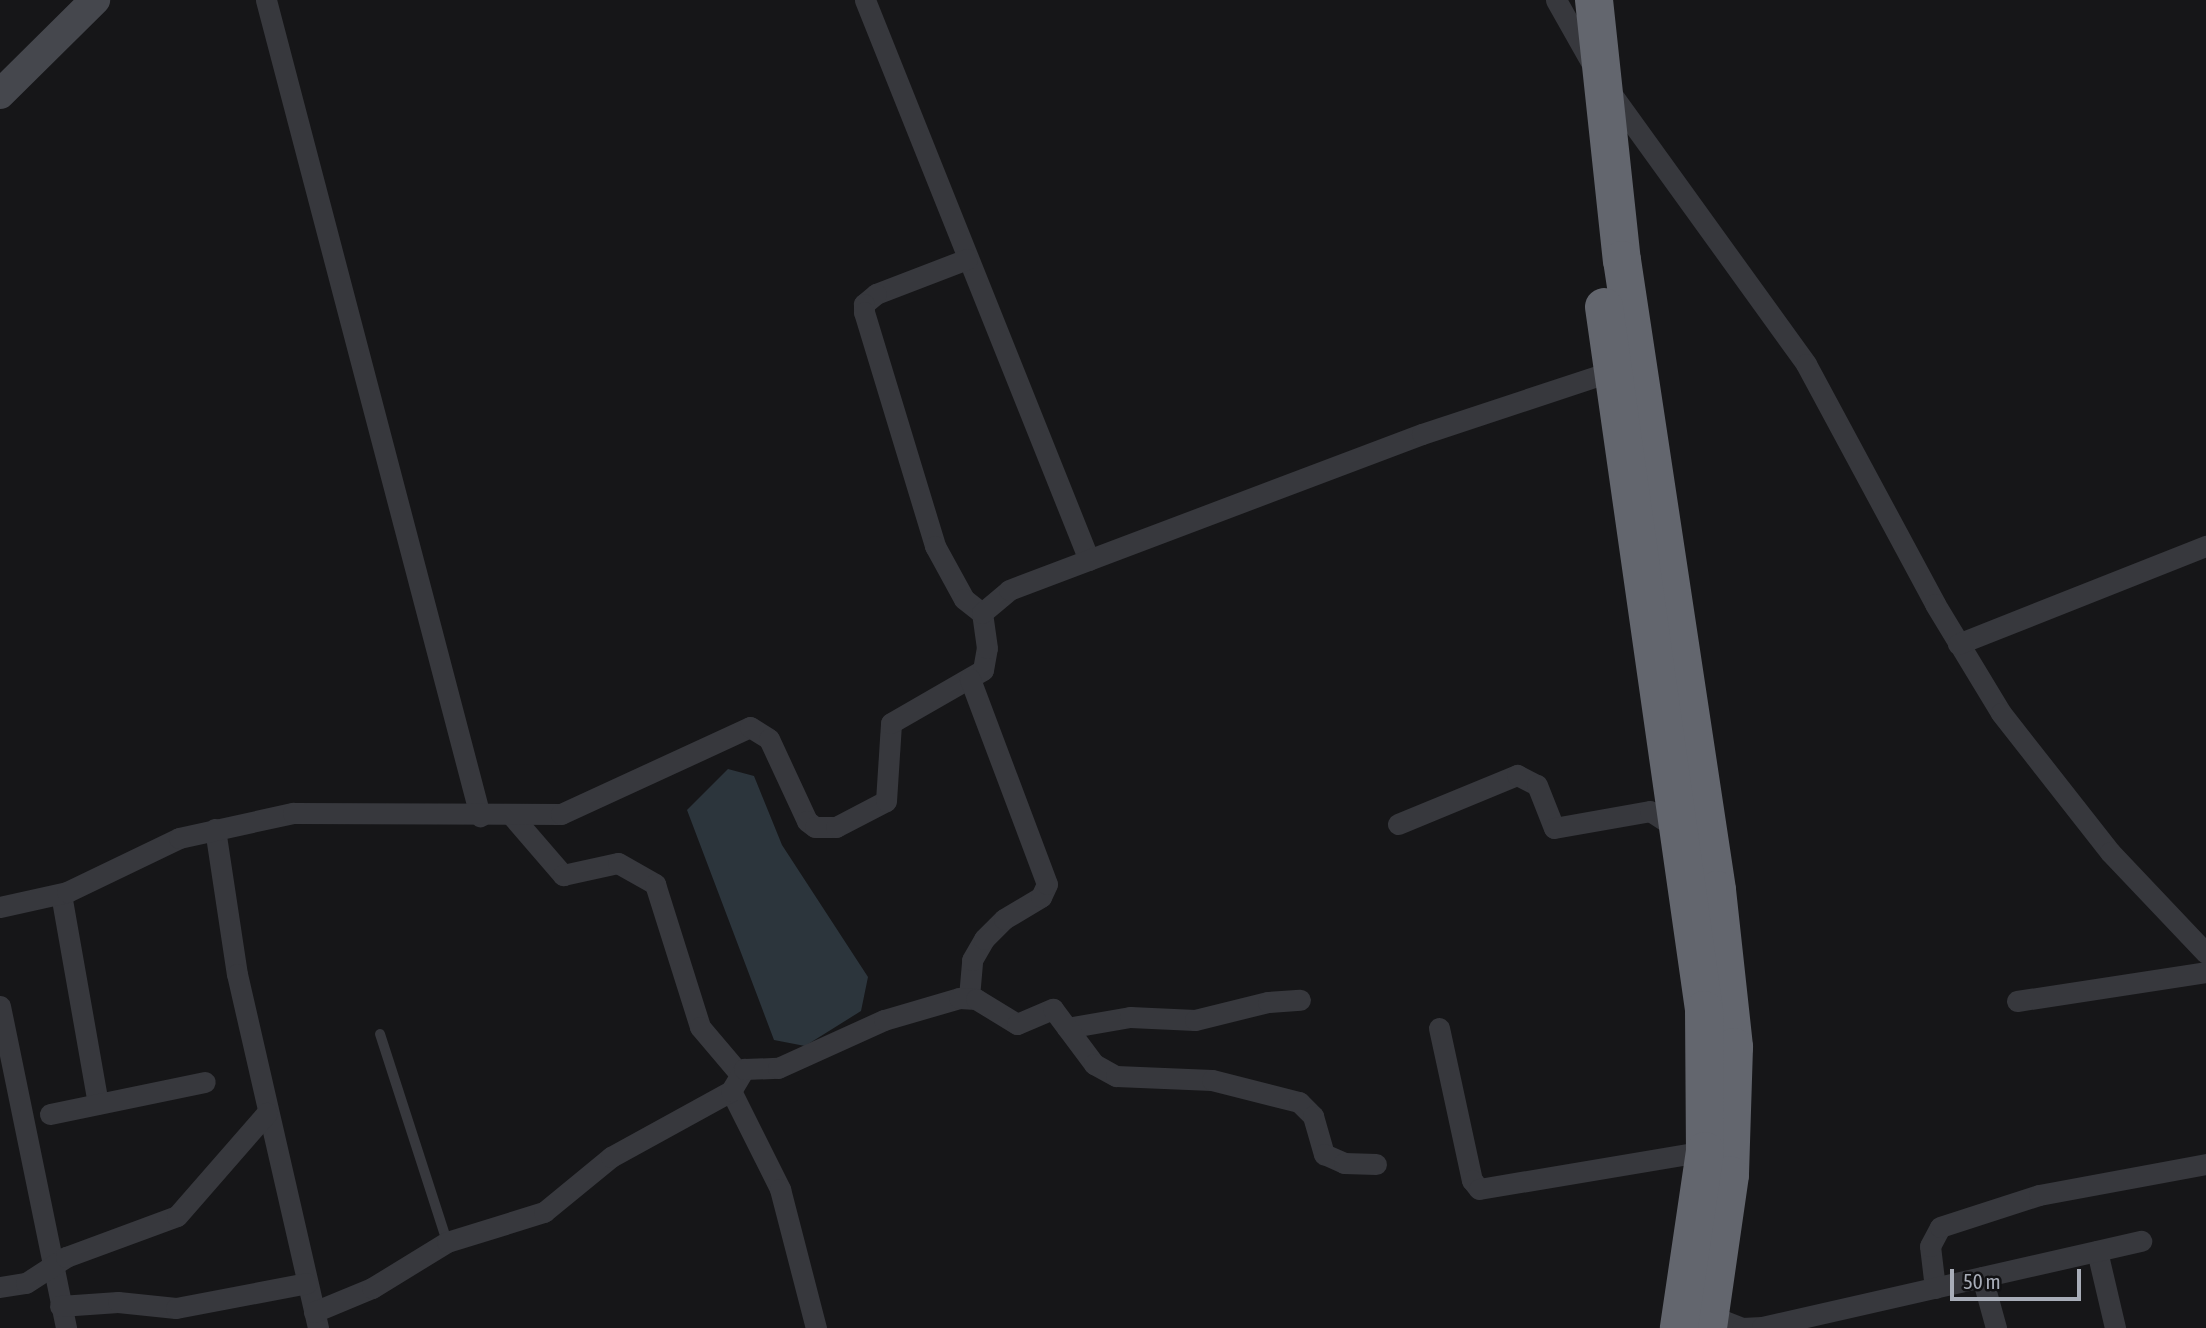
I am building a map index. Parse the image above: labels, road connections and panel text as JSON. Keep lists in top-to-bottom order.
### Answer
{
  "scale_bar": "50 m"
}
